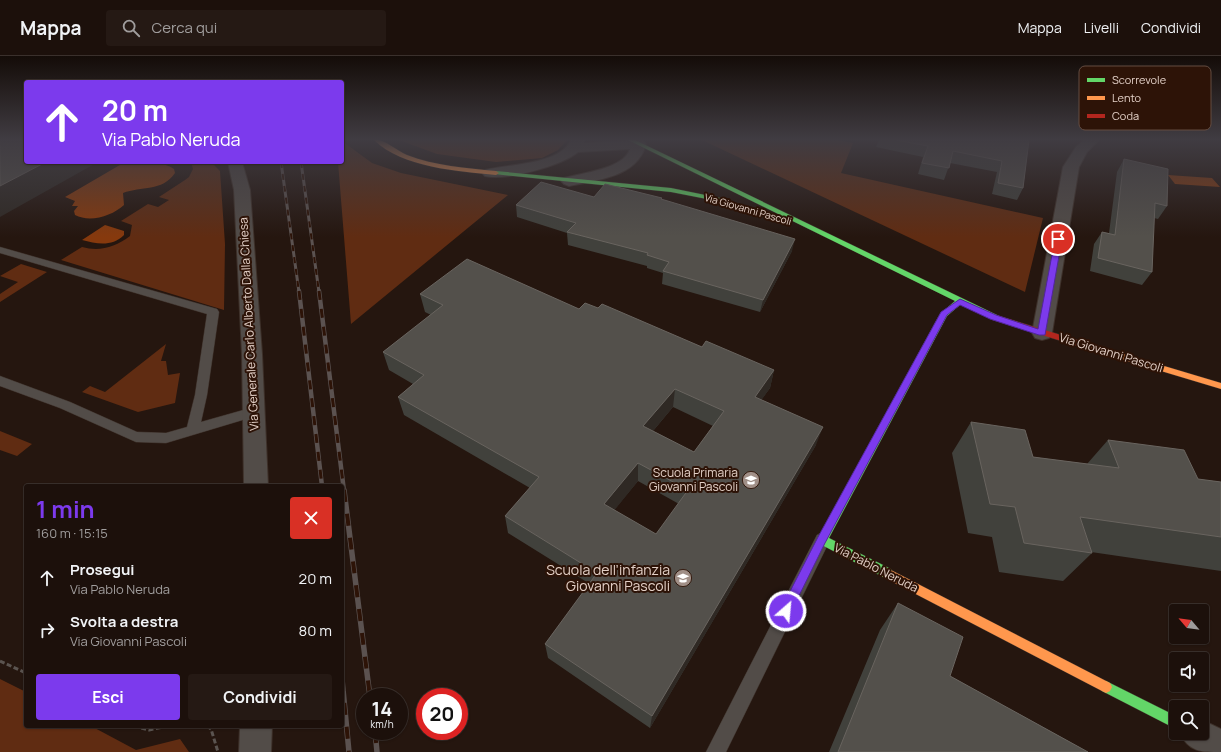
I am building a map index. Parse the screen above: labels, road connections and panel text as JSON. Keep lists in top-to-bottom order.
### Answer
{
  "streets": {
    "street": ["Via Giovanni Pascoli", "Via Generale Carlo Alberto Dalla Chiesa", "Via Pablo Neruda"]
  },
  "crossings": [
    ["Via Giovanni Pascoli", "Via Pablo Neruda"]
  ],
  "places": {
    "school or university": ["Scuola Primaria Giovanni Pascoli", "Scuola dell’infanzia Giovanni Pascoli"]
  },
  "legend": ["Scorrevole", "Lento", "Coda"],
  "north": "top left",
  "page": {
    "header": "Mappa",
    "search": "Cerca qui",
    "nav": ["Mappa", "Livelli", "Condividi"],
    "turn": ["20 m", "Via Pablo Neruda"],
    "heading": ["1 min", "160 m · 15:15"],
    "list": [
      {
        "name": "Prosegui",
        "note": "Via Pablo Neruda",
        "value": "20 m"
      },
      {
        "name": "Svolta a destra",
        "note": "Via Giovanni Pascoli",
        "value": "80 m"
      }
    ],
    "buttons": ["Esci", "Condividi"],
    "speed": "14 km/h",
    "limit": "20"
  }
}
